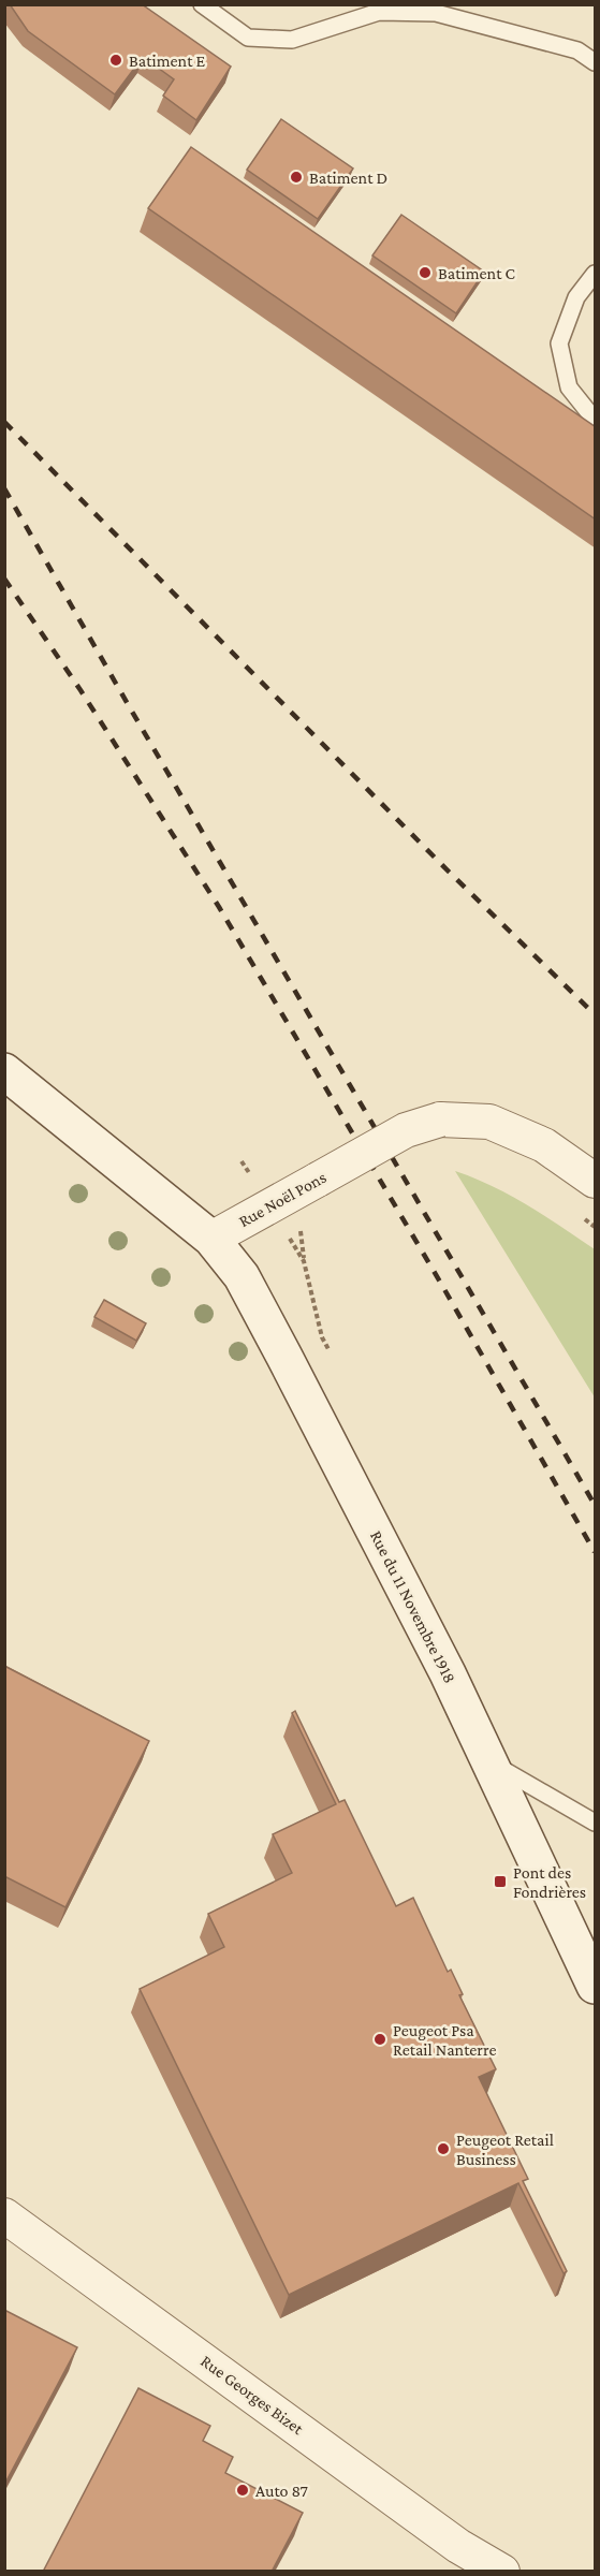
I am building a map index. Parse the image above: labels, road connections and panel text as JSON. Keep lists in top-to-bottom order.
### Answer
{
  "streets": {
    "street": ["Rue Noël Pons", "Rue du 11 Novembre 1918", "Rue Georges Bizet"]
  },
  "crossings": [
    ["Rue Noël Pons", "Rue du 11 Novembre 1918"]
  ],
  "places": {
    "other": [
      "Batiment E",
      "Batiment D",
      "Batiment C",
      "Peugeot Psa Retail Nanterre",
      "Peugeot Retail Business",
      "Auto 87"
    ],
    "transit": ["Pont des Fondrières"]
  }
}
